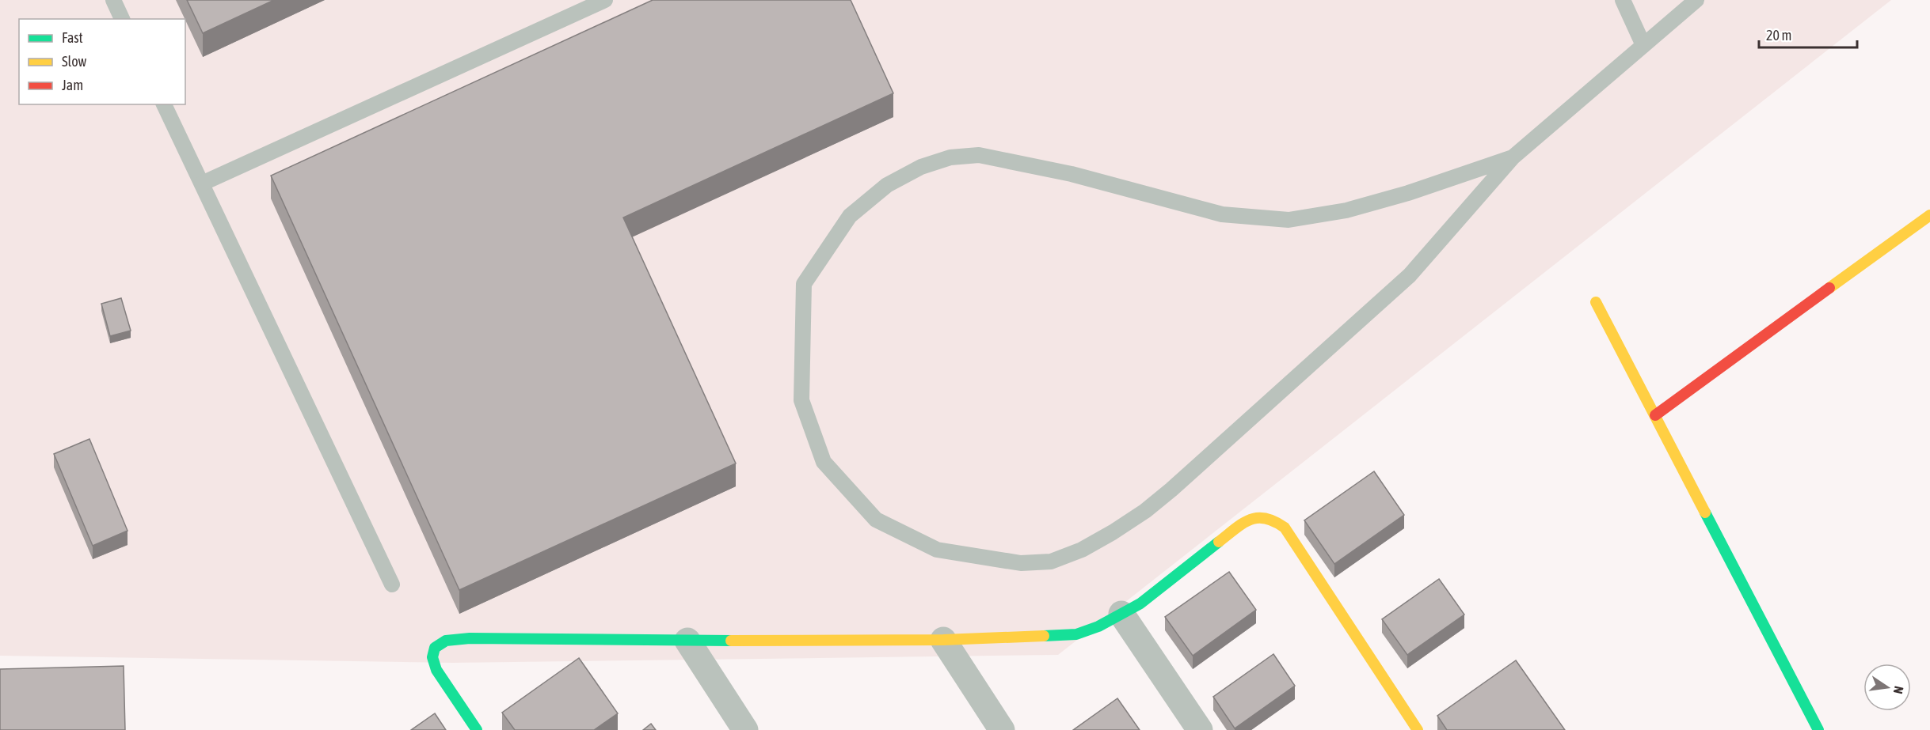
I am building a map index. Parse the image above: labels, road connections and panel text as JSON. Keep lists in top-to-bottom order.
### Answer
{
  "legend": ["Fast", "Slow", "Jam"],
  "scale_bar": "20 m",
  "north": "right"
}
